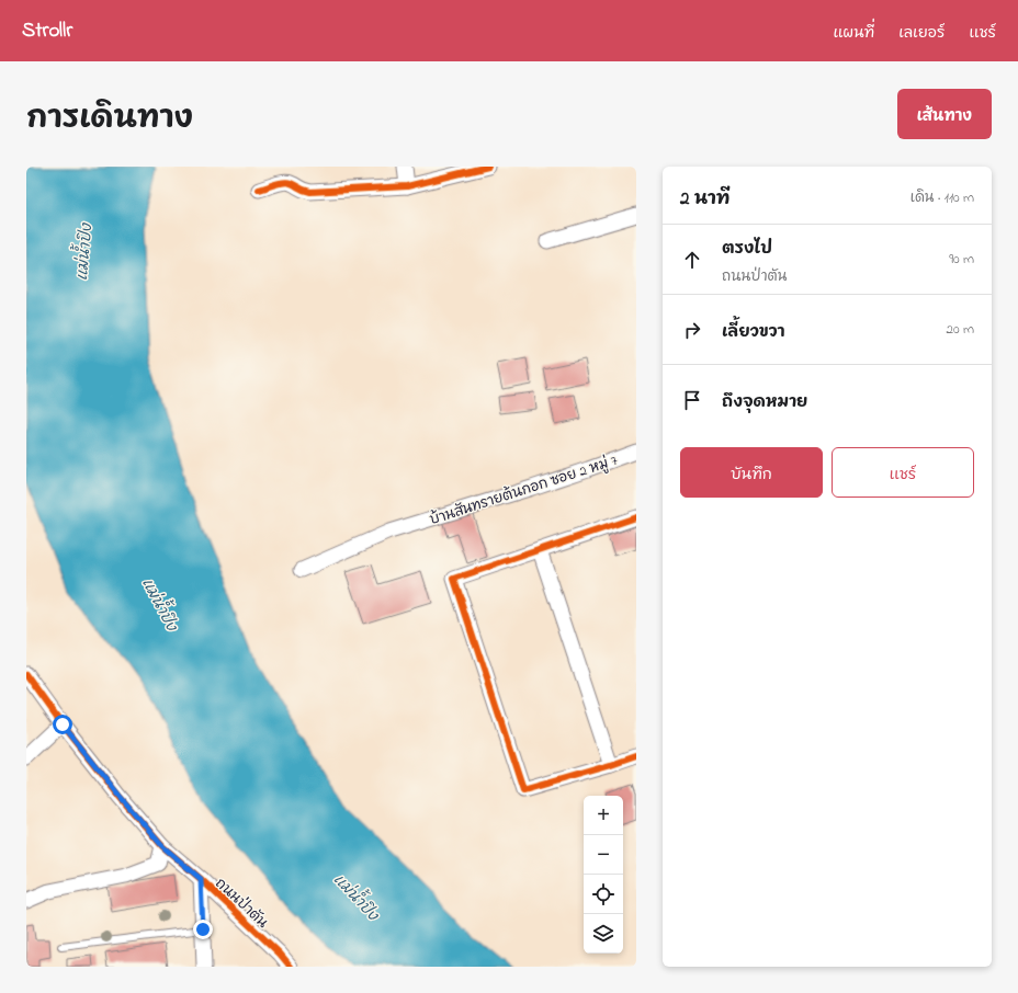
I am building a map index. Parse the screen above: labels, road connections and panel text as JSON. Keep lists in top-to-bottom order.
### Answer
{
  "streets": {
    "street": ["บ้านสันทรายต้นกอก ซอย 2 หมู่ 7", "ถนนป่าตัน"]
  },
  "water": ["แม่น้ำปิง"],
  "page": {
    "header": "Strollr",
    "nav": ["แผนที่", "เลเยอร์", "แชร์"],
    "title": "การเดินทาง",
    "buttons": [
      "เส้นทาง",
      ["บันทึก", "แชร์"]
    ],
    "heading": ["2 นาที", "เดิน · 110 m"],
    "list": [
      ["ตรงไป", "ถนนป่าตัน", "90 m"],
      ["เลี้ยวขวา", "20 m"],
      "ถึงจุดหมาย"
    ],
    "map_buttons": ["+", "−"]
  }
}
